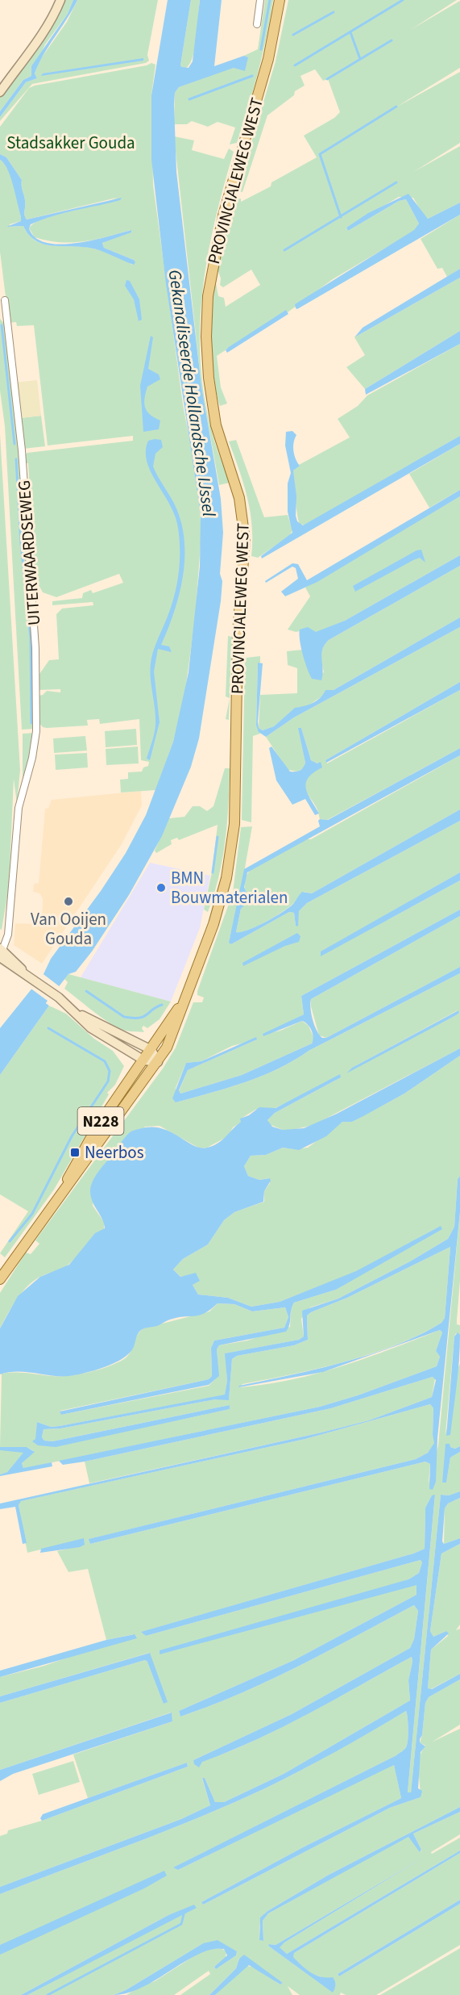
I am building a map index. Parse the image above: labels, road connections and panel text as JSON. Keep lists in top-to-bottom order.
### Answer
{
  "streets": {
    "main road": ["PROVINCIALEWEG WEST", "N228"],
    "street": ["UITERWAARDSEWEG"]
  },
  "water": ["Gekanaliseerde Hollandsche IJssel"],
  "parks": ["Stadsakker Gouda"],
  "places": {
    "other": ["BMN Bouwmaterialen", "Van Ooijen Gouda"],
    "transit": ["Neerbos"]
  }
}
